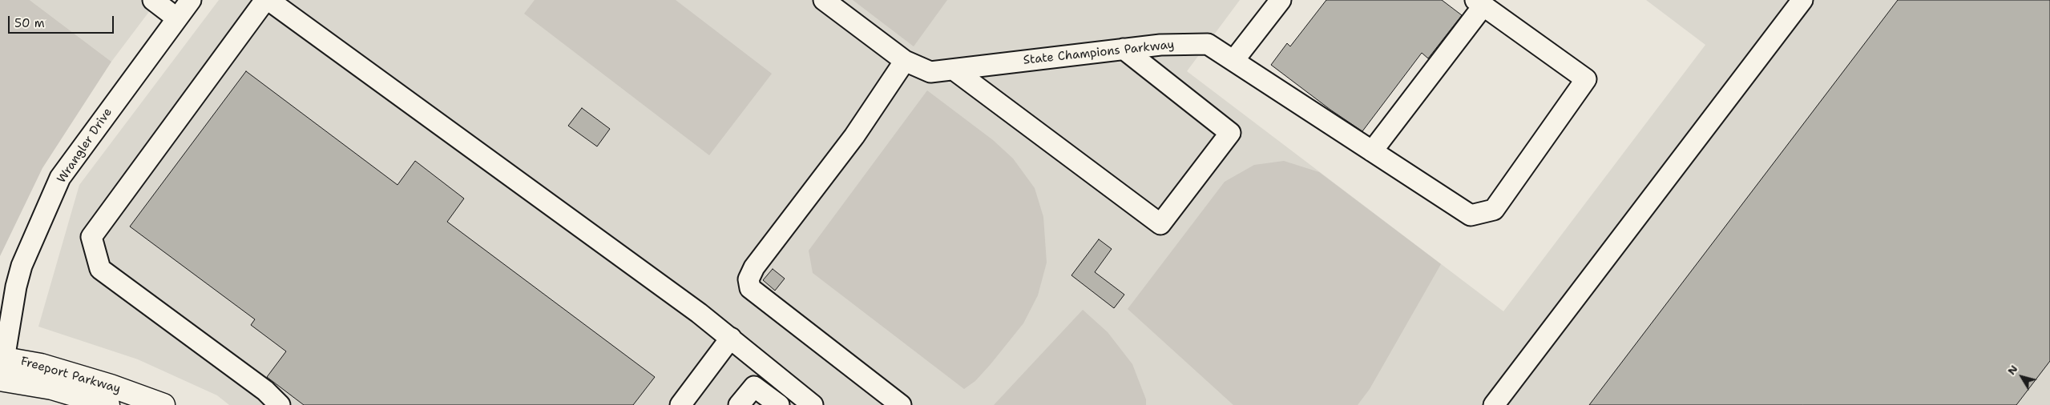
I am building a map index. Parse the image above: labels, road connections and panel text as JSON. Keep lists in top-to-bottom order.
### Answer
{
  "streets": {
    "main road": ["Freeport Parkway"],
    "street": ["State Champions Parkway", "Wrangler Drive"]
  },
  "crossings": [
    ["Wrangler Drive", "Freeport Parkway"]
  ],
  "scale_bar": "50 m",
  "north": "top left"
}
